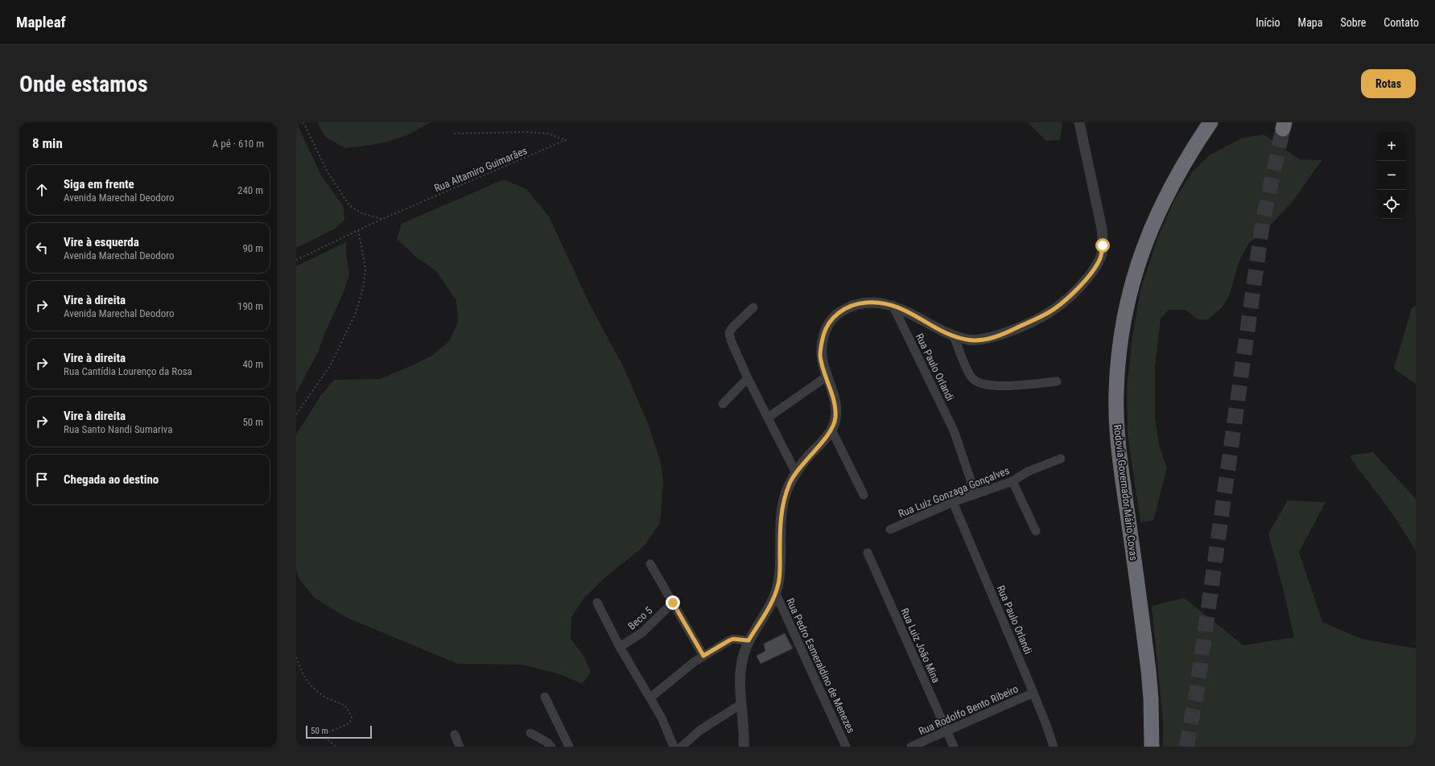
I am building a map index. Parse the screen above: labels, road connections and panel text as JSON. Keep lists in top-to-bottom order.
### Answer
{
  "streets": {
    "highway": ["Rodovia Governador Mário Covas"],
    "street": [
      "Rua Paulo Orlandi",
      "Rua Luiz Gonzaga Gonçalves",
      "Beco 5",
      "Rua Luiz João Mina",
      "Rua Pedro Esmeraldino de Menezes",
      "Rua Rodolfo Bento Ribeiro"
    ],
    "path": ["Rua Altamiro Guimarães"]
  },
  "crossings": [
    ["Rua Paulo Orlandi", "Rua Luiz Gonzaga Gonçalves"],
    ["Rua Paulo Orlandi", "Rua Rodolfo Bento Ribeiro"],
    ["Rua Luiz João Mina", "Rua Rodolfo Bento Ribeiro"]
  ],
  "scale_bar": "50 m",
  "page": {
    "header": "Mapleaf",
    "nav": [
      "Início",
      "Mapa",
      "Sobre",
      "Contato"
    ],
    "buttons": "Rotas",
    "title": "Onde estamos",
    "heading": ["8 min", "A pé · 610 m"],
    "map_buttons": ["+", "−"],
    "list": [
      ["Siga em frente", "Avenida Marechal Deodoro", "240 m"],
      ["Vire à esquerda", "Avenida Marechal Deodoro", "90 m"],
      ["Vire à direita", "Avenida Marechal Deodoro", "190 m"],
      ["Vire à direita", "Rua Cantídia Lourenço da Rosa", "40 m"],
      ["Vire à direita", "Rua Santo Nandi Sumariva", "50 m"],
      "Chegada ao destino"
    ],
    "scale": "50 m"
  }
}
